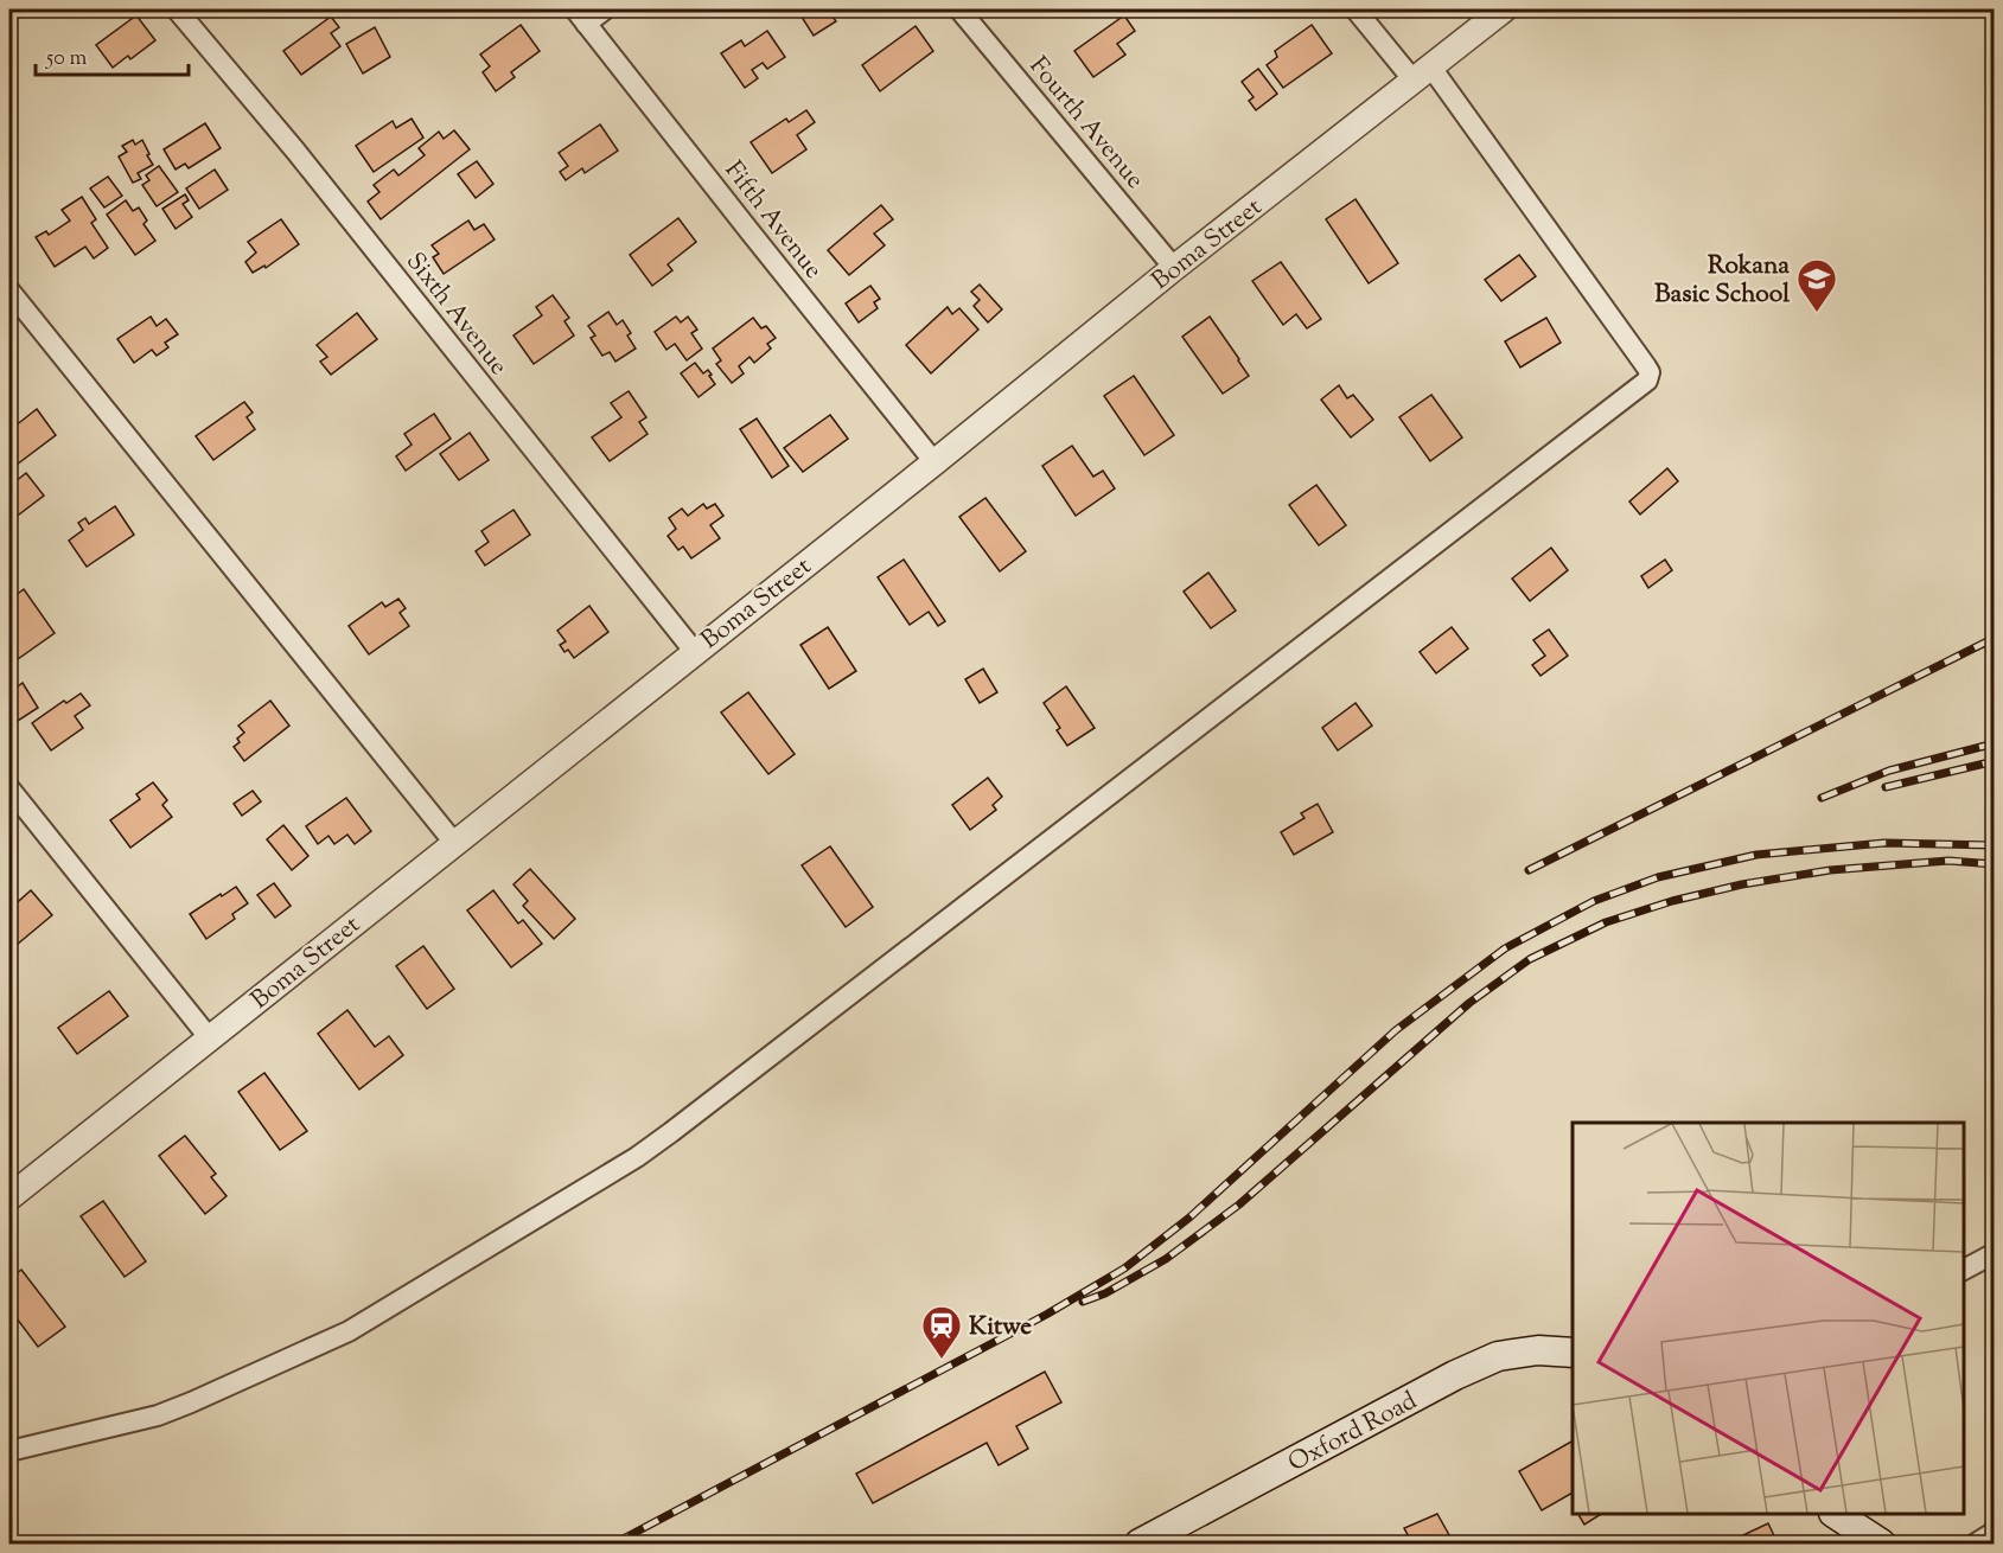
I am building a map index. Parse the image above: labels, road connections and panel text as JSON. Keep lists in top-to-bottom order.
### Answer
{
  "streets": {
    "main road": ["Oxford Road"],
    "street": [
      "Fourth Avenue",
      "Fifth Avenue",
      "Boma Street",
      "Sixth Avenue"
    ]
  },
  "crossings": [
    ["Fourth Avenue", "Boma Street"],
    ["Fifth Avenue", "Boma Street"],
    ["Boma Street", "Sixth Avenue"]
  ],
  "places": {
    "school or university": ["Rokana Basic School"],
    "station": ["Kitwe"]
  },
  "scale_bar": "50 m"
}
